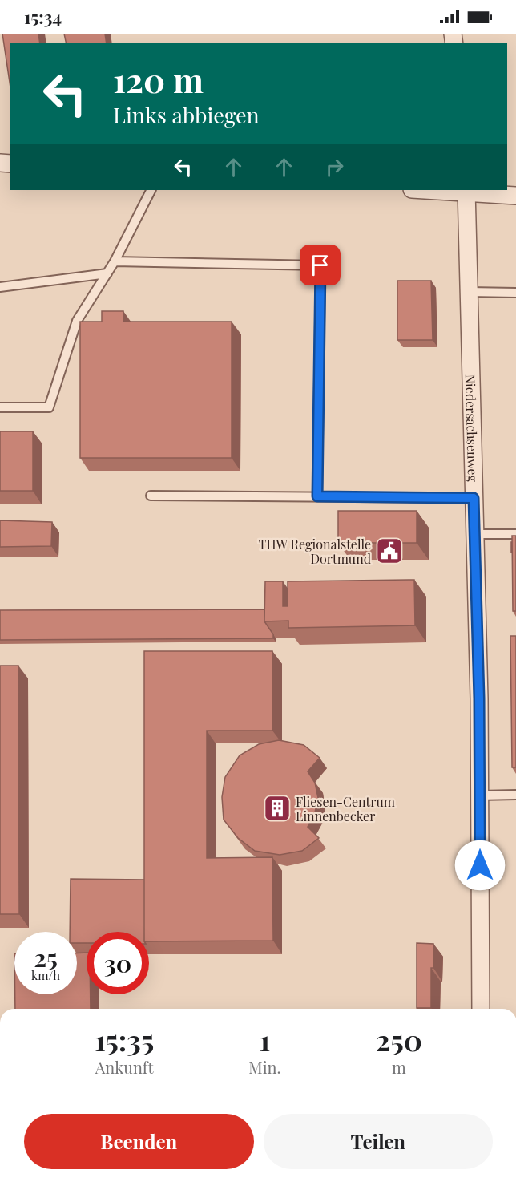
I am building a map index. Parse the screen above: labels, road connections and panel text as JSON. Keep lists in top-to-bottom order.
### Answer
{
  "streets": {
    "street": ["Niedersachsenweg"]
  },
  "places": {
    "public building": ["THW Regionalstelle Dortmund"],
    "building": ["Fliesen-Centrum Linnenbecker"]
  },
  "page": {
    "status": "15:34",
    "turn": ["120 m", "Links abbiegen"],
    "speed": "25 km/h",
    "limit": "30",
    "eta": [
      "15:35",
      "Ankunft",
      "1",
      "Min.",
      "250",
      "m"
    ],
    "buttons": ["Beenden", "Teilen"]
  }
}
